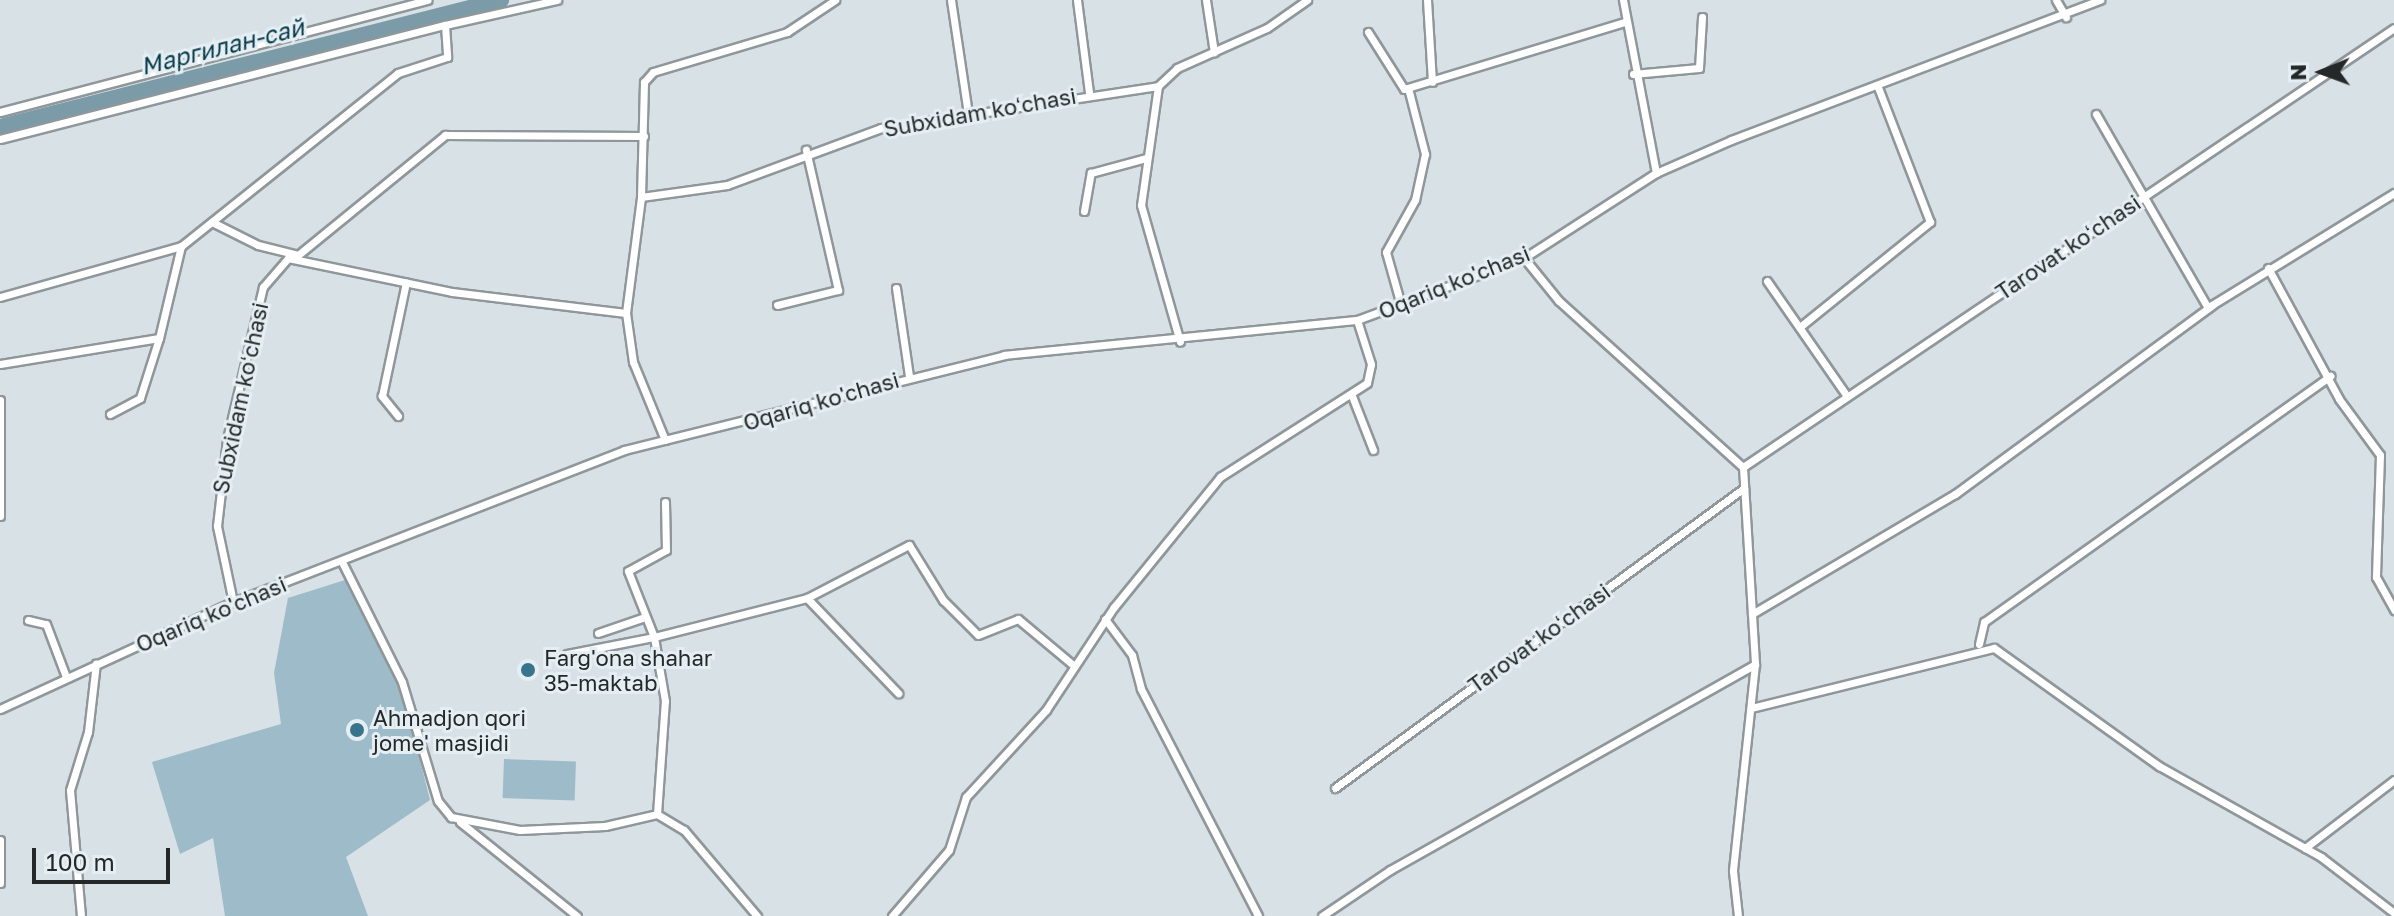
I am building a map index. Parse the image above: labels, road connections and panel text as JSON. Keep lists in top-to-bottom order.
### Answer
{
  "streets": {
    "street": ["Subxidam koʻchasi", "Tarovat koʻchasi", "Oqariq ko'chasi"]
  },
  "crossings": [
    ["Subxidam koʻchasi", "Oqariq ko'chasi"]
  ],
  "water": ["Маргилан-сай"],
  "places": ["Farg'ona shahar 35-maktab", "Ahmadjon qori jome' masjidi"],
  "scale_bar": "100 m",
  "north": "left"
}
